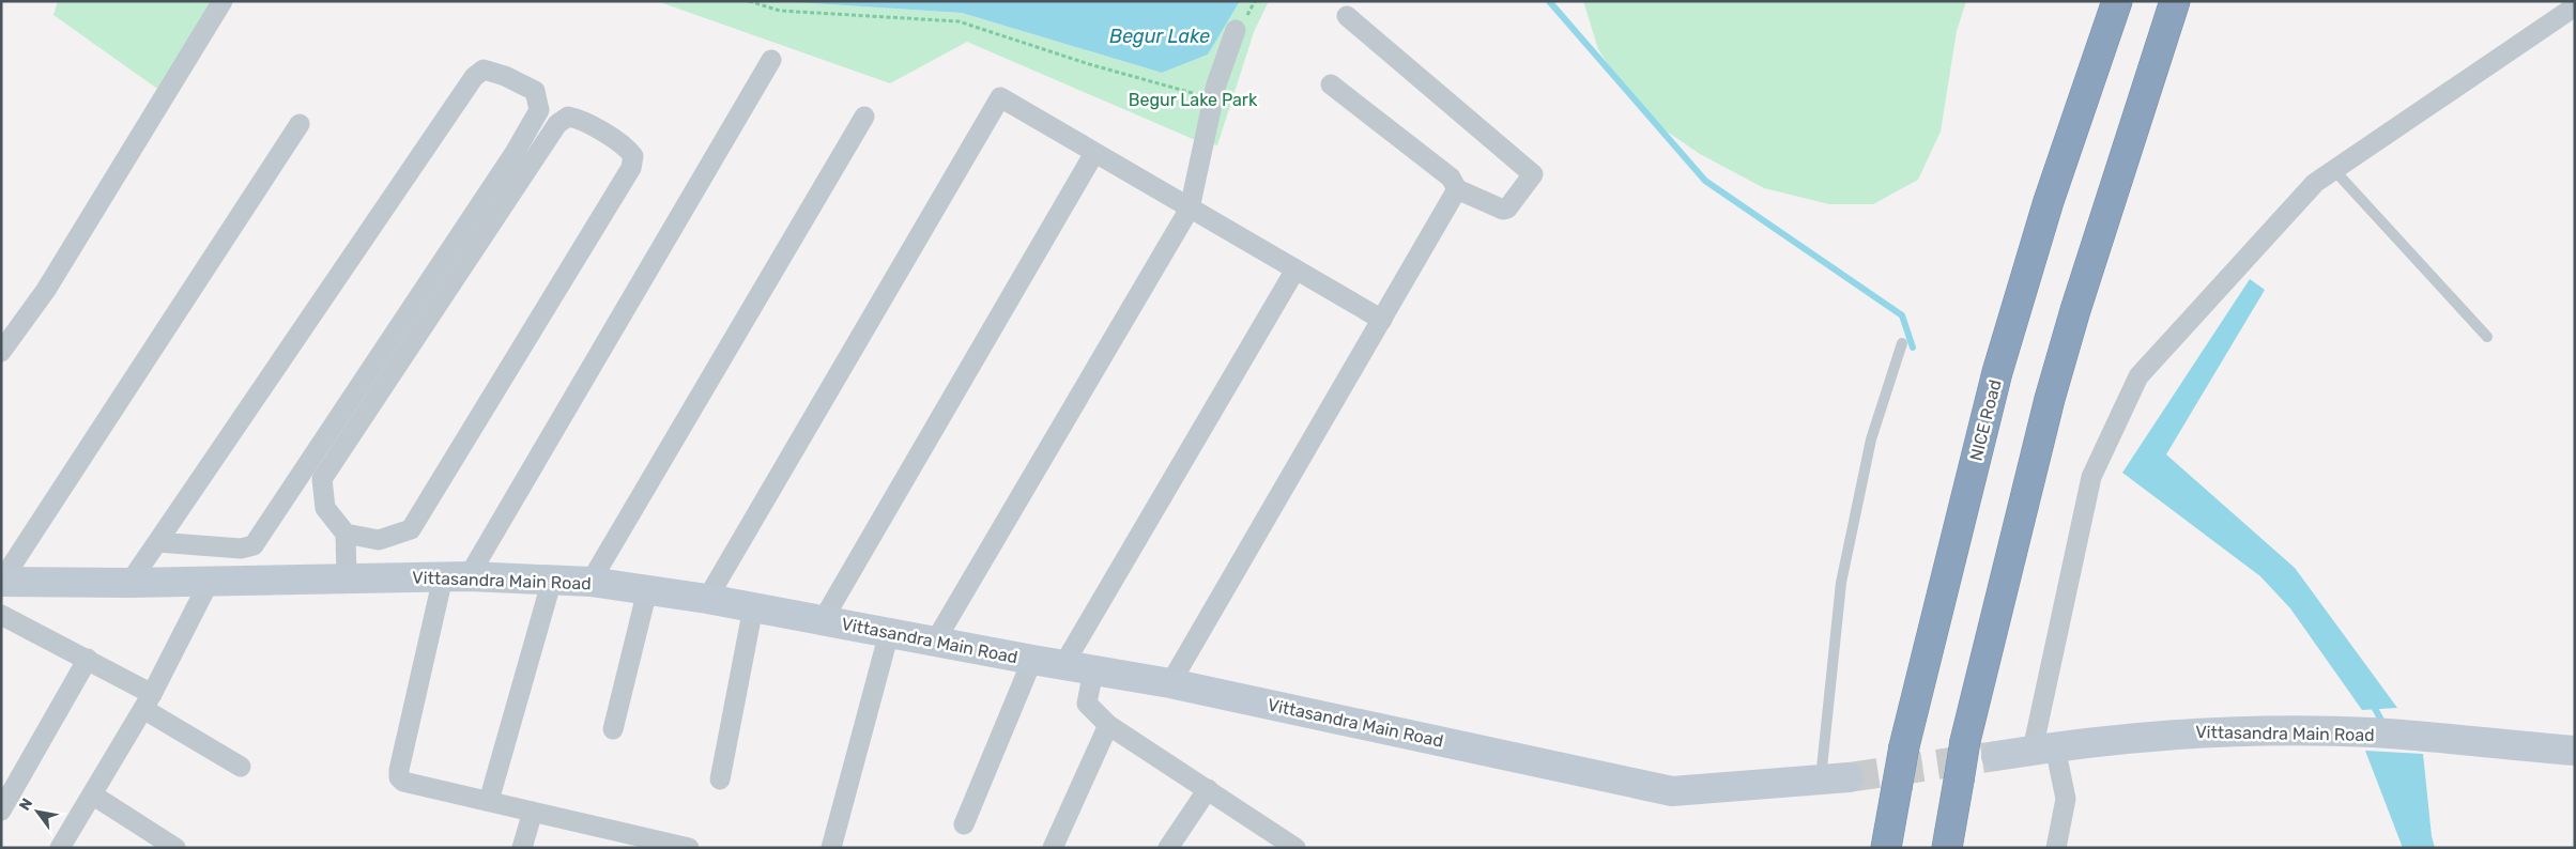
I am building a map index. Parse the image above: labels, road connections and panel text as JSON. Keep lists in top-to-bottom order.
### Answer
{
  "streets": {
    "highway": ["NICE Road"],
    "street": ["Vittasandra Main Road"]
  },
  "water": ["Begur Lake"],
  "parks": ["Begur Lake Park"],
  "north": "top left"
}
